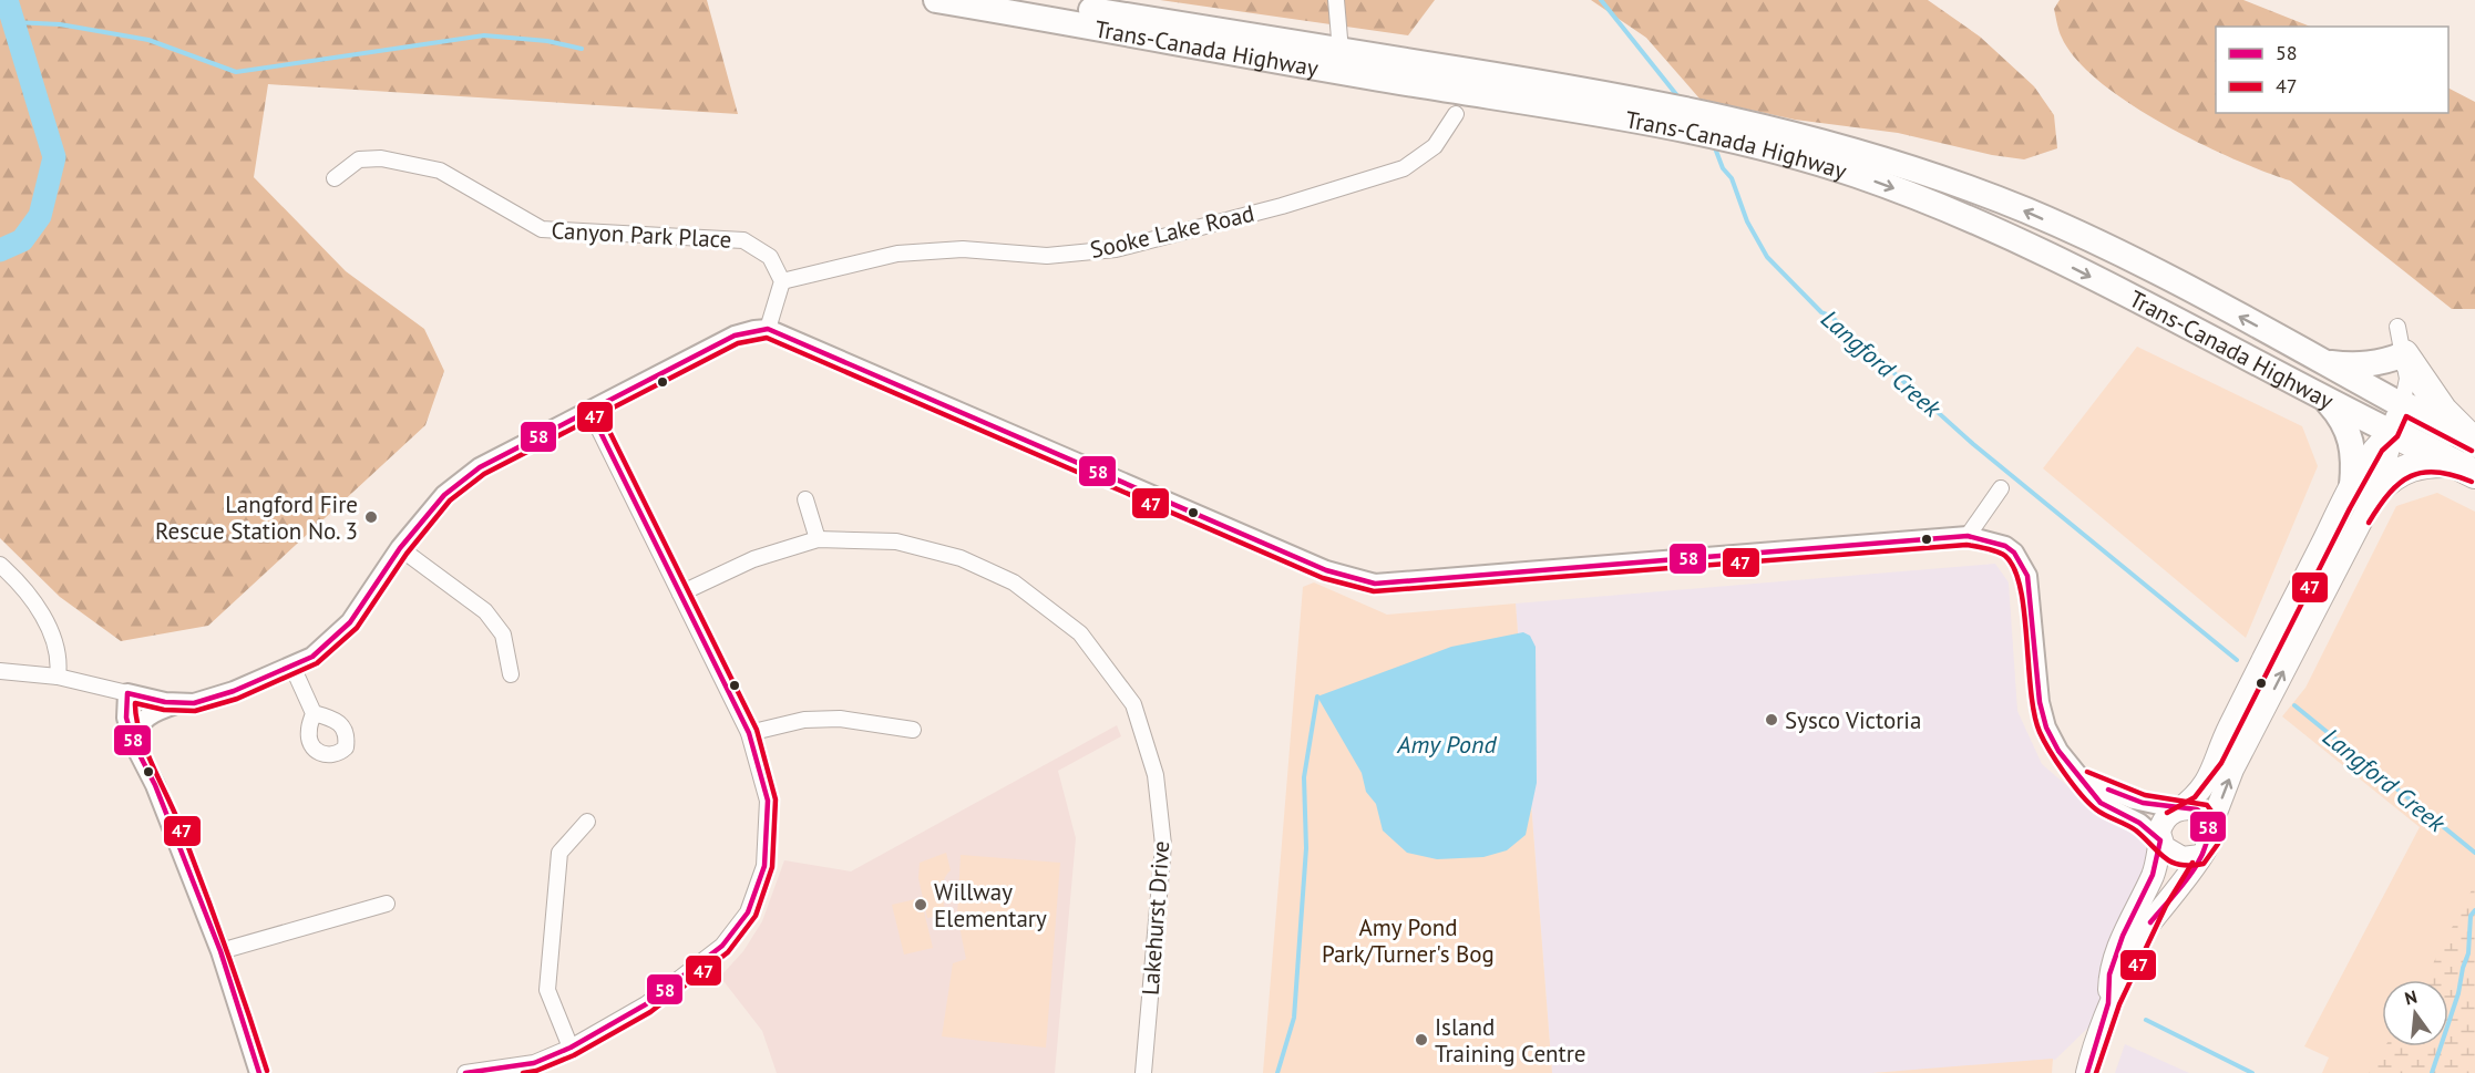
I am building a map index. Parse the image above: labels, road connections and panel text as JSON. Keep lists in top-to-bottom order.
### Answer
{
  "streets": {
    "highway": ["Trans-Canada Highway"],
    "street": ["Sooke Lake Road", "Canyon Park Place", "Lakehurst Drive"]
  },
  "crossings": [
    ["Sooke Lake Road", "Canyon Park Place"]
  ],
  "water": ["Langford Creek", "Amy Pond"],
  "parks": ["Amy Pond Park/Turner's Bog"],
  "places": [
    "Langford Fire Rescue Station No. 3",
    "Sysco Victoria",
    "Willway Elementary",
    "Island Training Centre"
  ],
  "lines": ["transit line 58", "transit line 47"],
  "legend": ["58", "47"],
  "north": "top"
}
